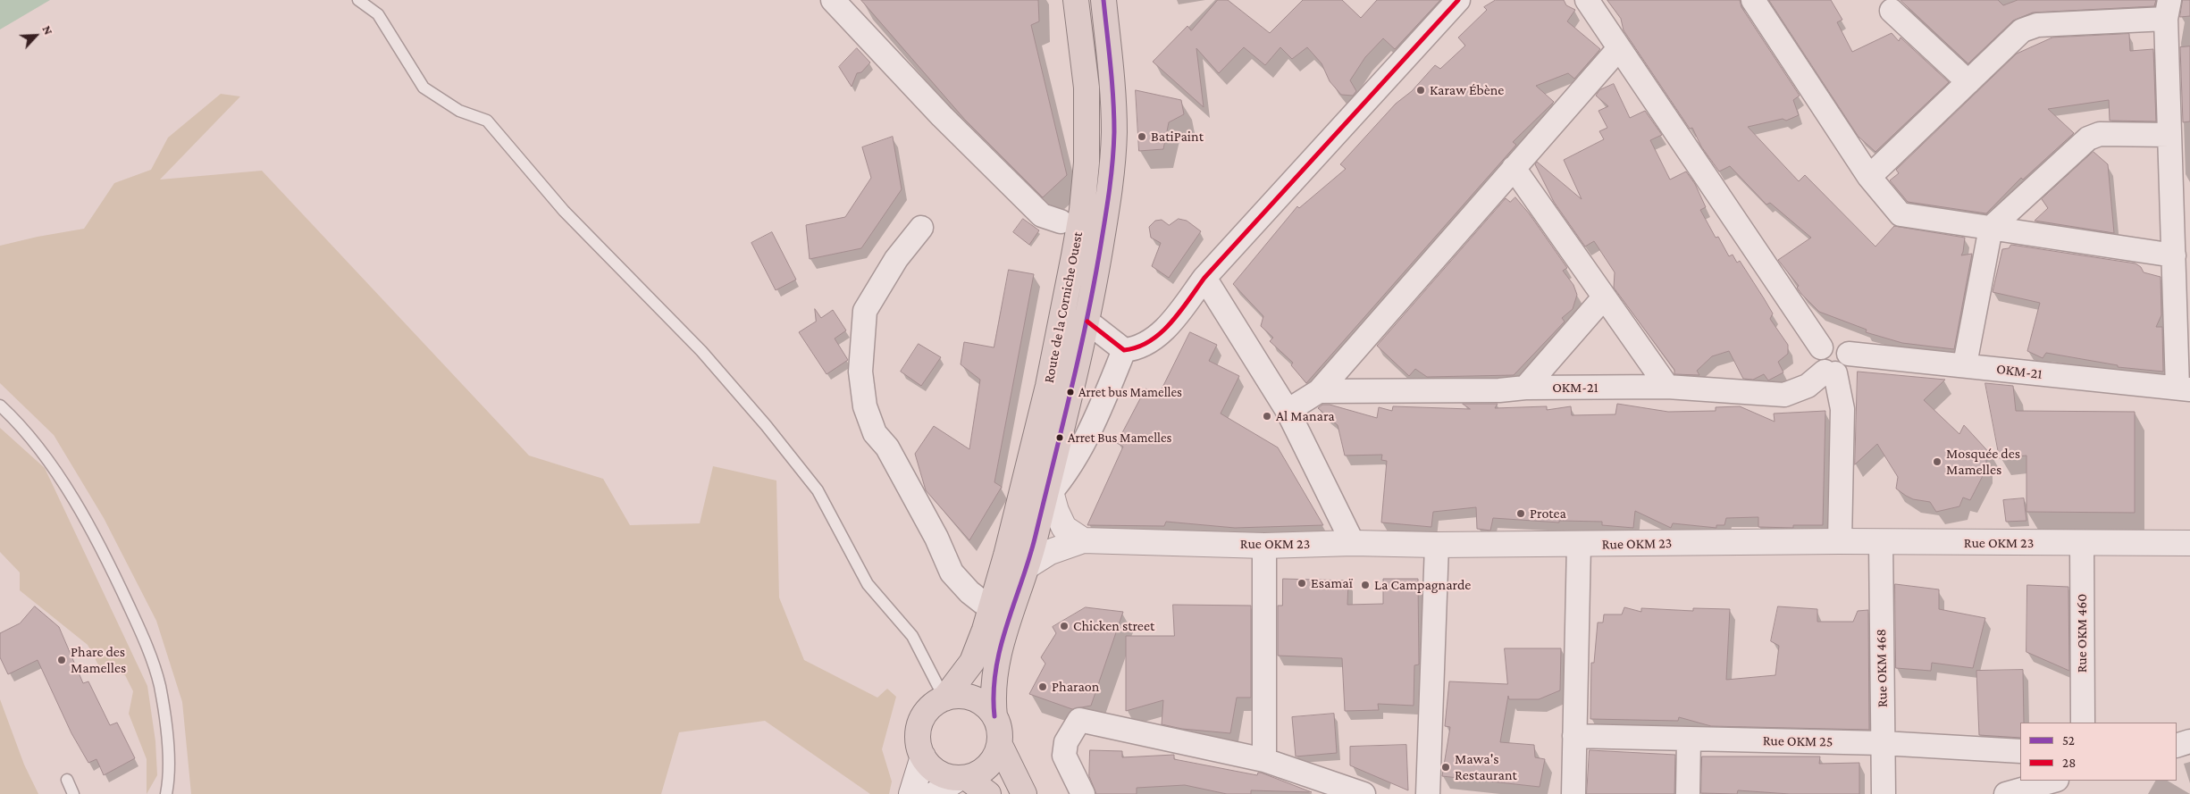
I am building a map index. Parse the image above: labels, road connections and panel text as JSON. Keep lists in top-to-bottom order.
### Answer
{
  "streets": {
    "highway": ["Route de la Corniche Ouest"],
    "street": [
      "OKM-21",
      "Rue OKM 23",
      "Rue OKM 460",
      "Rue OKM 468",
      "Rue OKM 25"
    ]
  },
  "crossings": [
    ["Rue OKM 23", "Rue OKM 460"],
    ["Rue OKM 23", "Rue OKM 468"],
    ["Rue OKM 468", "Rue OKM 25"]
  ],
  "places": [
    "Karaw Ébène",
    "BatiPaint",
    "Arret bus Mamelles",
    "Al Manara",
    "Arret Bus Mamelles",
    "Mosquée des Mamelles",
    "Protea",
    "Esamaï",
    "La Campagnarde",
    "Chicken street",
    "Phare des Mamelles",
    "Pharaon",
    "Mawa's Restaurant"
  ],
  "lines": ["transit line 52", "transit line 28"],
  "legend": ["52", "28"],
  "north": "top right"
}
